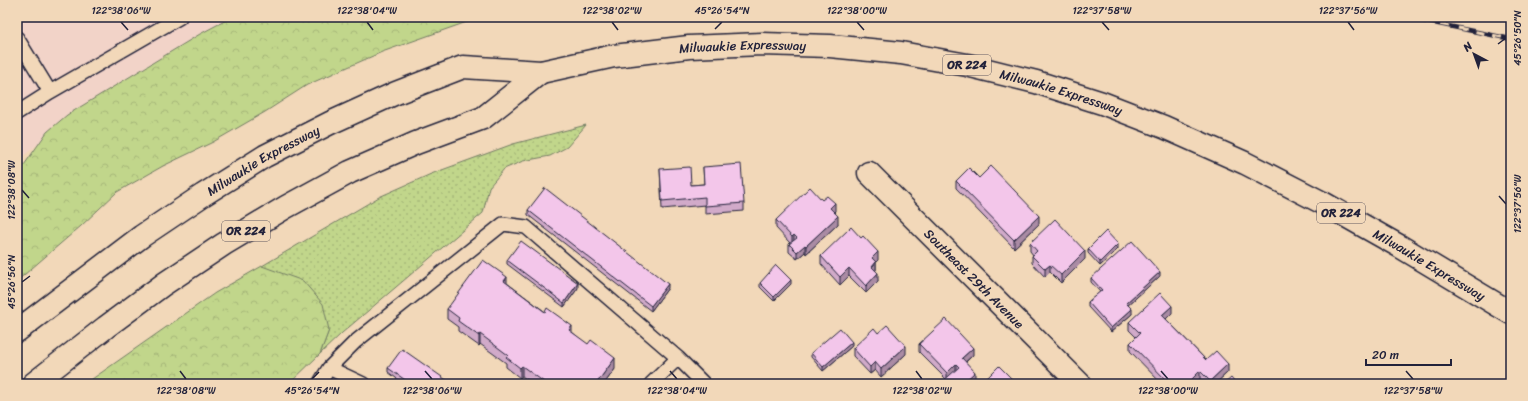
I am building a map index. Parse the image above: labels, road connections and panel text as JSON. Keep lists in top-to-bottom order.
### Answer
{
  "streets": {
    "main road": ["Milwaukie Expressway", "OR 224", "Southeast 29th Avenue"]
  },
  "scale_bar": "20 m",
  "north": "top left",
  "coordinates": [
    "122°38'06\"W",
    "122°38'04\"W",
    "122°38'02\"W",
    "45°26'54\"N",
    "122°38'00\"W",
    "122°37'58\"W",
    "122°37'56\"W",
    "45°26'50\"N",
    "122°38'08\"W",
    "45°26'56\"N"
  ]
}
